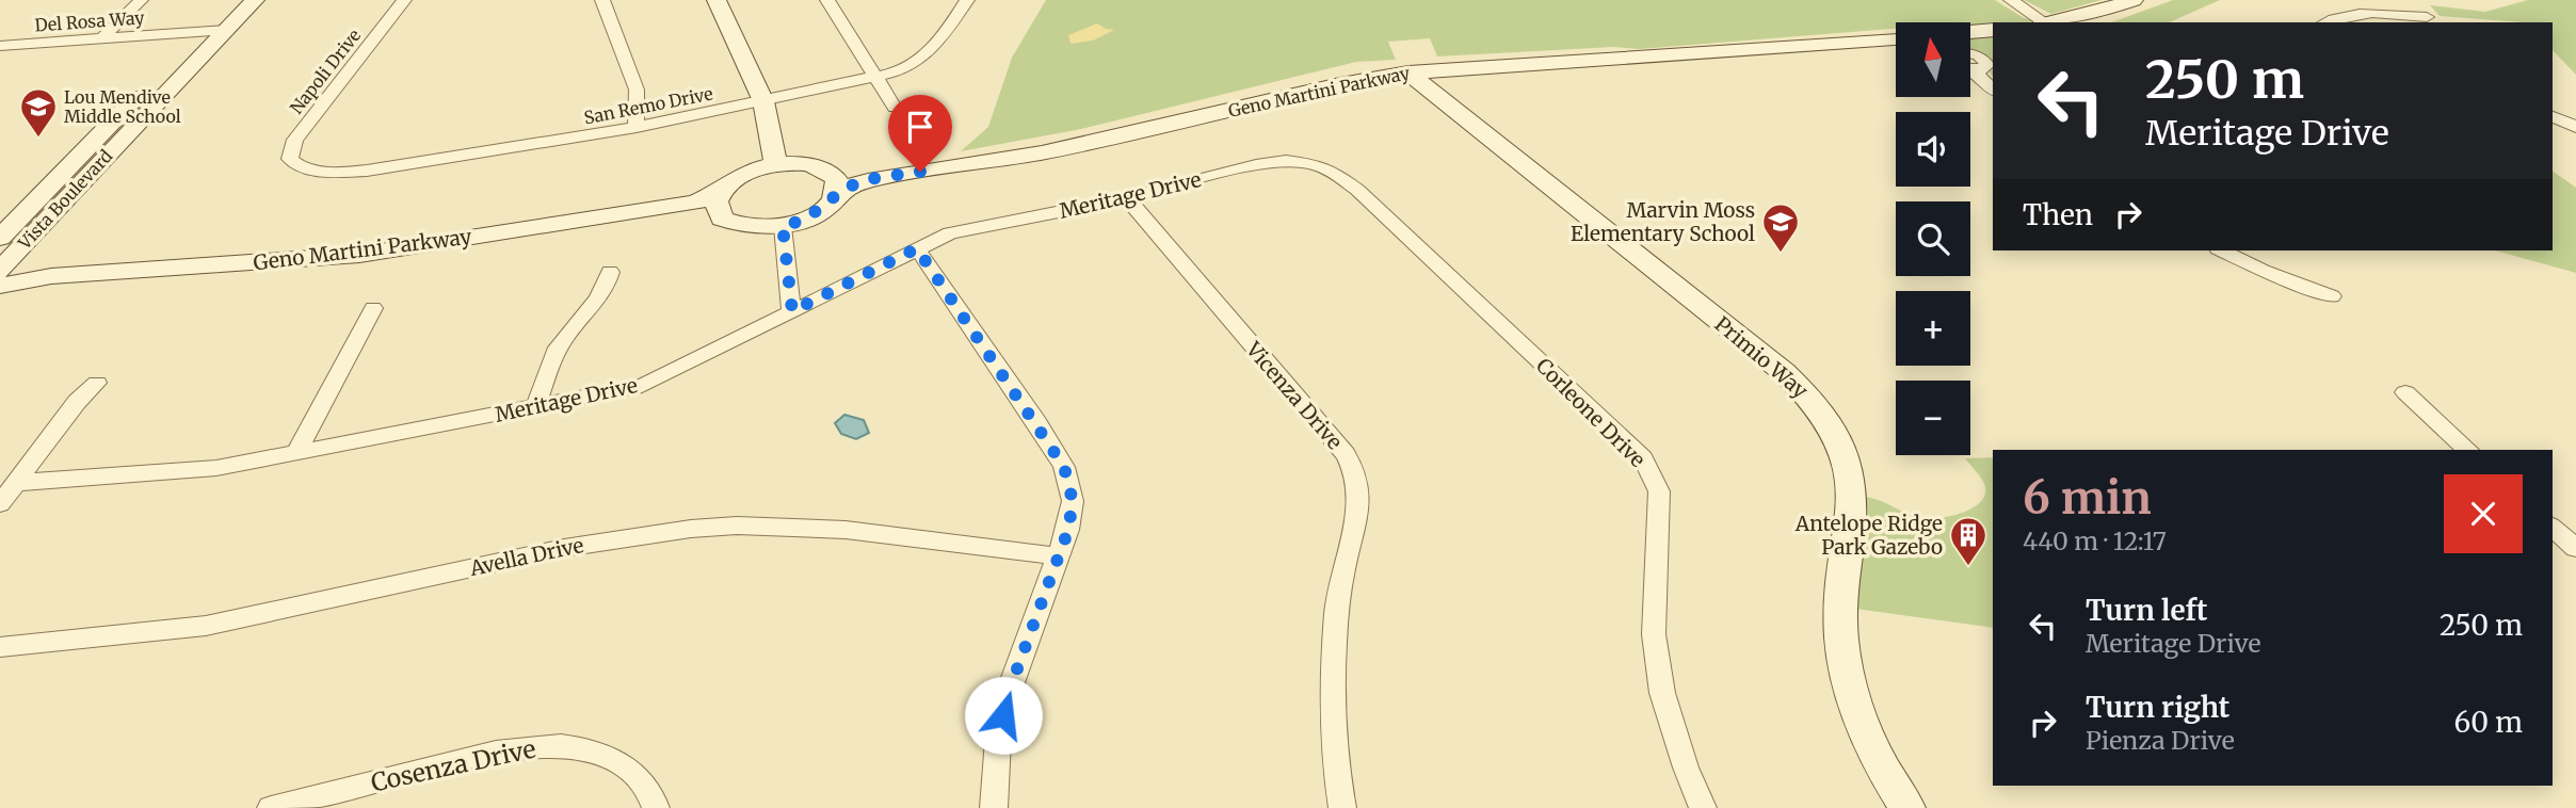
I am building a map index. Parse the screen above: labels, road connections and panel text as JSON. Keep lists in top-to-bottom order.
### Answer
{
  "streets": {
    "street": [
      "Del Rosa Way",
      "Napoli Drive",
      "Geno Martini Parkway",
      "San Remo Drive",
      "Meritage Drive",
      "Vista Boulevard",
      "Primio Way",
      "Vicenza Drive",
      "Corleone Drive",
      "Avella Drive",
      "Cosenza Drive"
    ]
  },
  "crossings": [
    ["Del Rosa Way", "Vista Boulevard"],
    ["Napoli Drive", "San Remo Drive"],
    ["Geno Martini Parkway", "Primio Way"],
    ["Meritage Drive", "Vicenza Drive"],
    ["Meritage Drive", "Corleone Drive"]
  ],
  "places": {
    "school or university": ["Lou Mendive Middle School", "Marvin Moss Elementary School"],
    "building": ["Antelope Ridge Park Gazebo"]
  },
  "north": "top",
  "page": {
    "map_buttons": ["+", "−"],
    "turn": ["250 m", "Meritage Drive"],
    "then": "Then",
    "heading": ["6 min", "440 m · 12:17"],
    "list": [
      {
        "name": "Turn left",
        "note": "Meritage Drive",
        "value": "250 m"
      },
      {
        "name": "Turn right",
        "note": "Pienza Drive",
        "value": "60 m"
      }
    ]
  }
}
